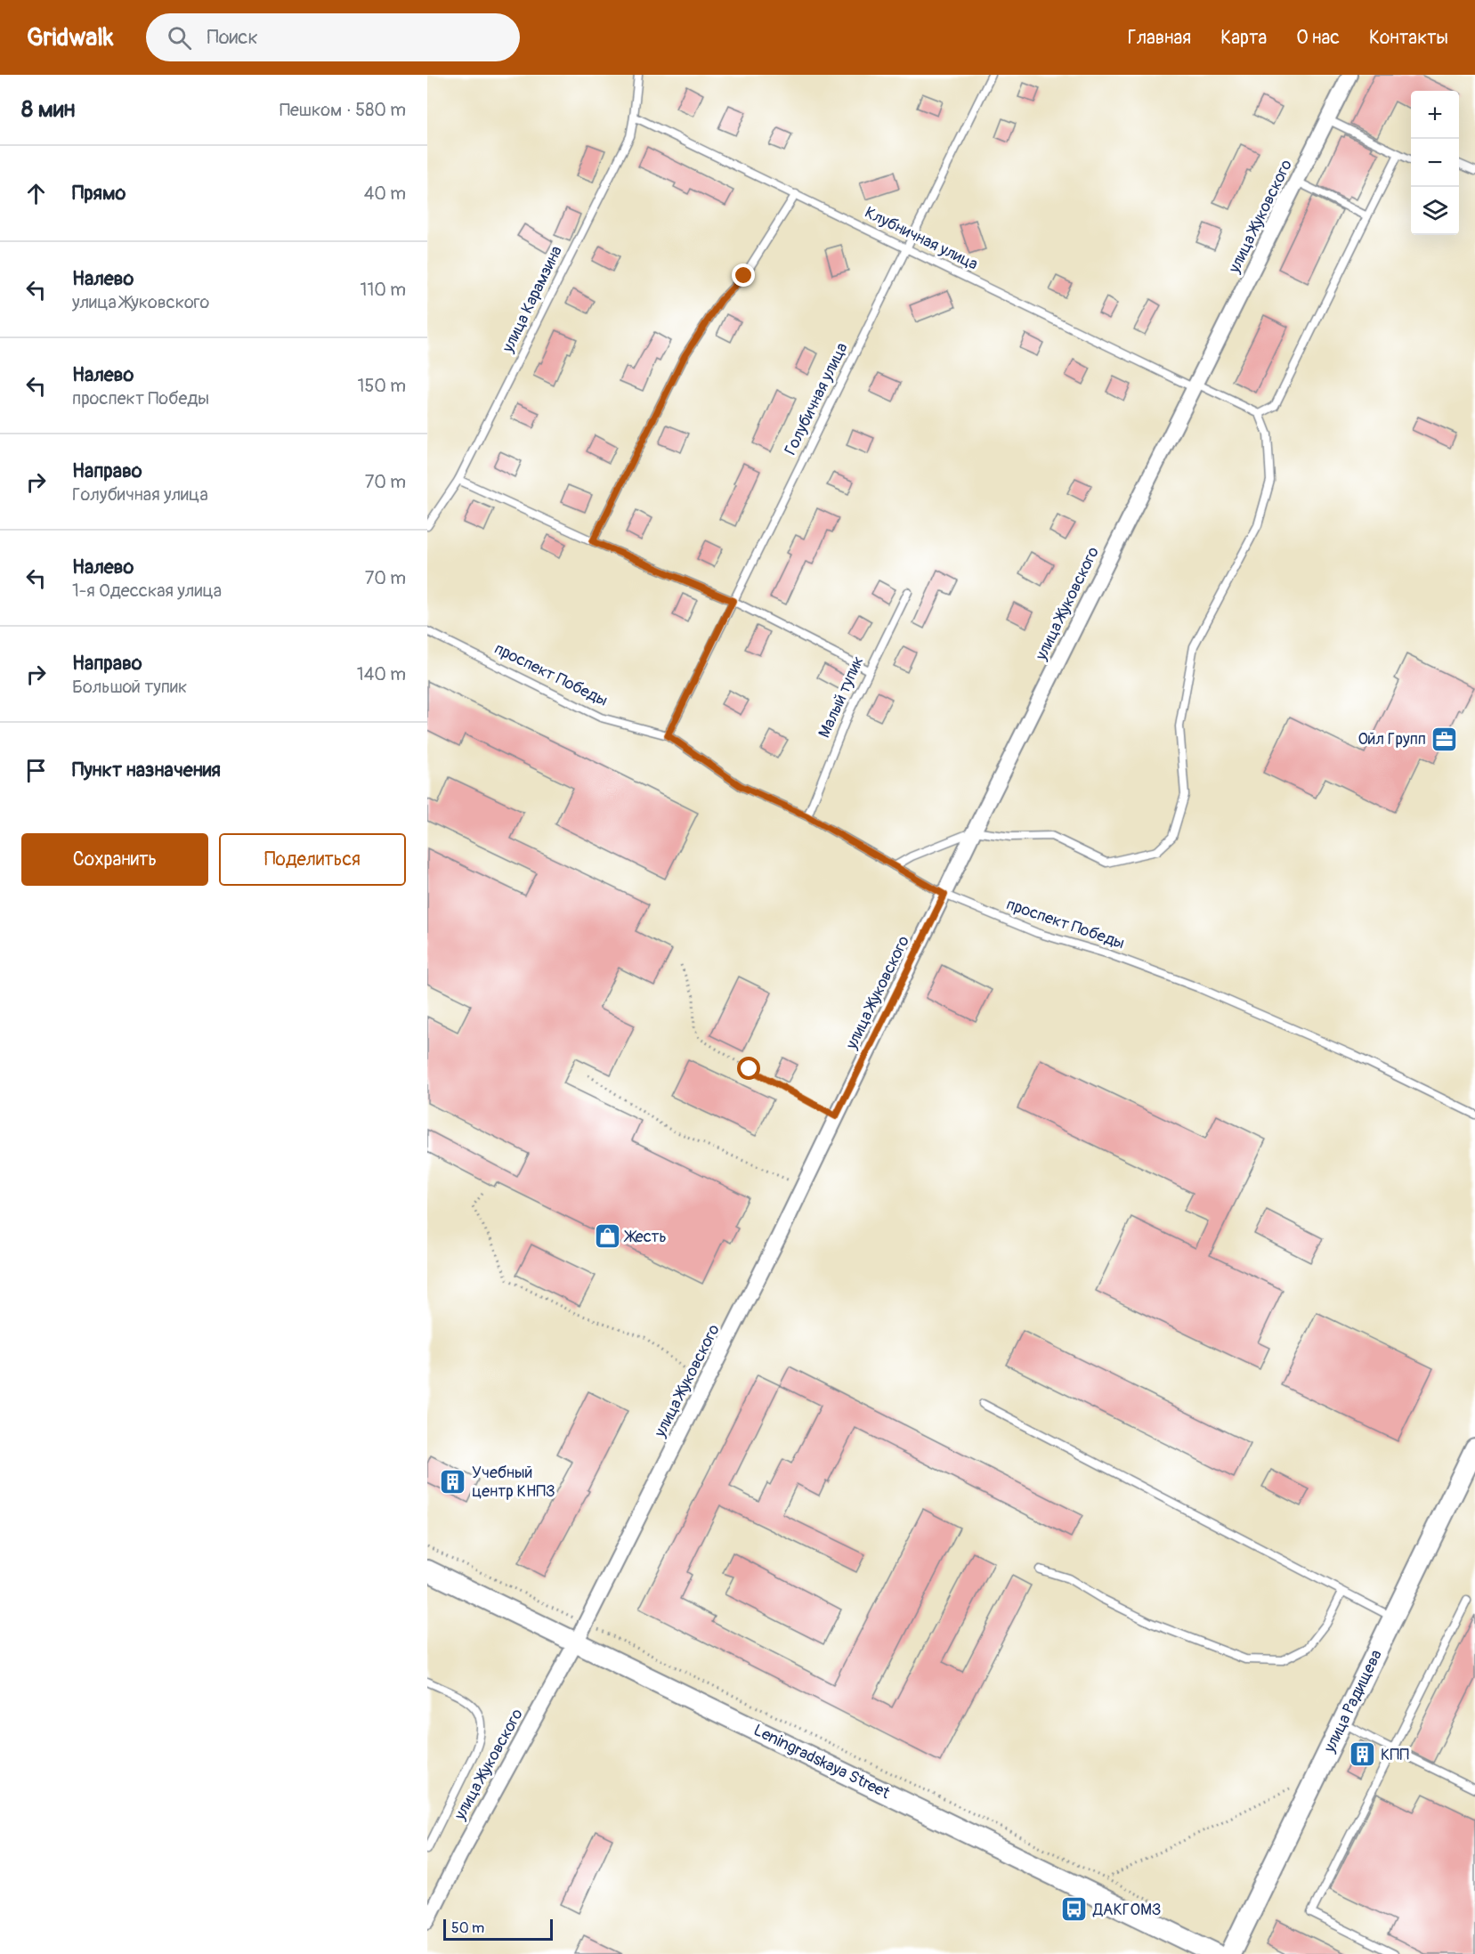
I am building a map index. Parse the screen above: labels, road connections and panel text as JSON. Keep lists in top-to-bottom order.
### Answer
{
  "streets": {
    "main road": ["улица Радищева", "Leningradskaya Street"],
    "street": ["улица Жуковского"],
    "lane": [
      "Клубничная улица",
      "улица Карамзина",
      "Голубичная улица",
      "проспект Победы",
      "Малый тупик"
    ]
  },
  "crossings": [
    ["улица Жуковского", "Клубничная улица"],
    ["улица Жуковского", "проспект Победы"],
    ["улица Жуковского", "Leningradskaya Street"],
    ["Клубничная улица", "улица Карамзина"],
    ["Клубничная улица", "Голубичная улица"],
    ["Голубичная улица", "проспект Победы"],
    ["проспект Победы", "Малый тупик"]
  ],
  "places": {
    "office": ["Ойл Групп"],
    "shop": ["Жесть"],
    "building": ["Учебный центр КНПЗ", "КПП"],
    "bus stop": ["ДАКГОМЗ"]
  },
  "scale_bar": "50 m",
  "page": {
    "header": "Gridwalk",
    "search": "Поиск",
    "nav": [
      "Главная",
      "Карта",
      "О нас",
      "Контакты"
    ],
    "heading": ["8 мин", "Пешком · 580 m"],
    "map_buttons": ["+", "−"],
    "list": [
      ["Прямо", "40 m"],
      ["Налево", "улица Жуковского", "110 m"],
      ["Налево", "проспект Победы", "150 m"],
      ["Направо", "Голубичная улица", "70 m"],
      ["Налево", "1-я Одесская улица", "70 m"],
      ["Направо", "Большой тупик", "140 m"],
      "Пункт назначения"
    ],
    "buttons": ["Сохранить", "Поделиться"],
    "scale": "50 m"
  }
}
